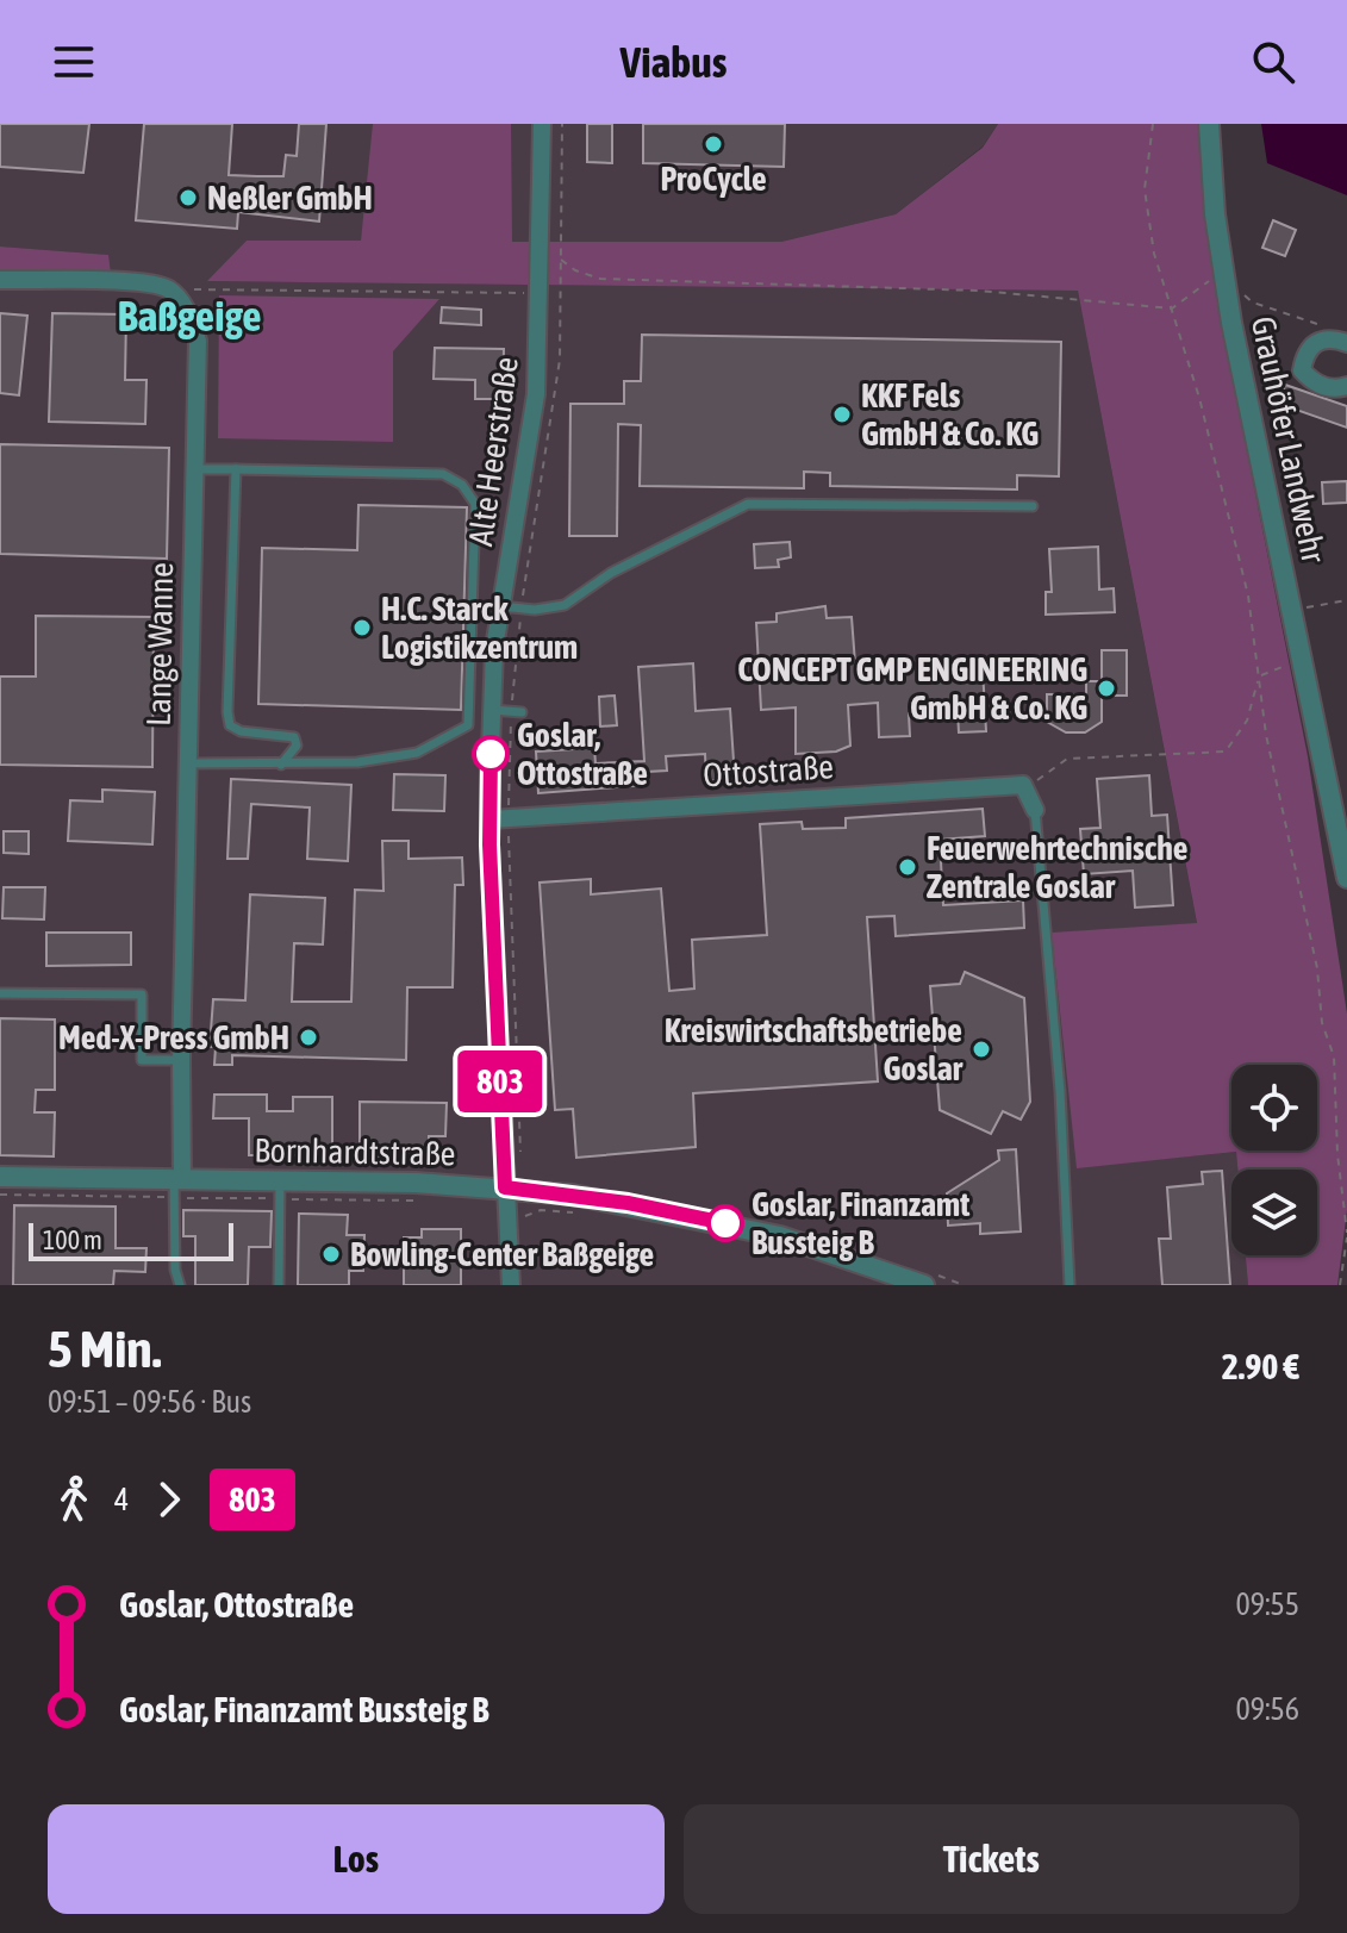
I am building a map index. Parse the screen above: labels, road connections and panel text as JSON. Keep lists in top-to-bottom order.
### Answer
{
  "streets": {
    "street": [
      "Grauhöfer Landwehr",
      "Alte Heerstraße",
      "Lange Wanne",
      "Ottostraße",
      "Bornhardtstraße"
    ]
  },
  "crossings": [
    ["Alte Heerstraße", "Ottostraße"],
    ["Alte Heerstraße", "Bornhardtstraße"],
    ["Lange Wanne", "Bornhardtstraße"]
  ],
  "districts": ["Baßgeige"],
  "places": [
    "ProCycle",
    "Neßler GmbH",
    "KKF Fels GmbH & Co. KG",
    "H.C. Starck Logistikzentrum",
    "CONCEPT GMP ENGINEERING GmbH & Co. KG",
    "Goslar, Ottostraße",
    "Feuerwehrtechnische Zentrale Goslar",
    "Med-X-Press GmbH",
    "Kreiswirtschaftsbetriebe Goslar",
    "Goslar, Finanzamt Bussteig B",
    "Bowling-Center Baßgeige"
  ],
  "lines": ["bus line 803"],
  "scale_bar": "100 m",
  "page": {
    "header": "Viabus",
    "on_map": "803",
    "scale": "100 m",
    "heading": ["5 Min.", "09:51 – 09:56 · Bus", "2.90 €"],
    "legs": ["4", "803"],
    "list": [
      {
        "name": "Goslar, Ottostraße",
        "value": "09:55"
      },
      {
        "name": "Goslar, Finanzamt Bussteig B",
        "value": "09:56"
      }
    ],
    "buttons": ["Los", "Tickets"]
  }
}
